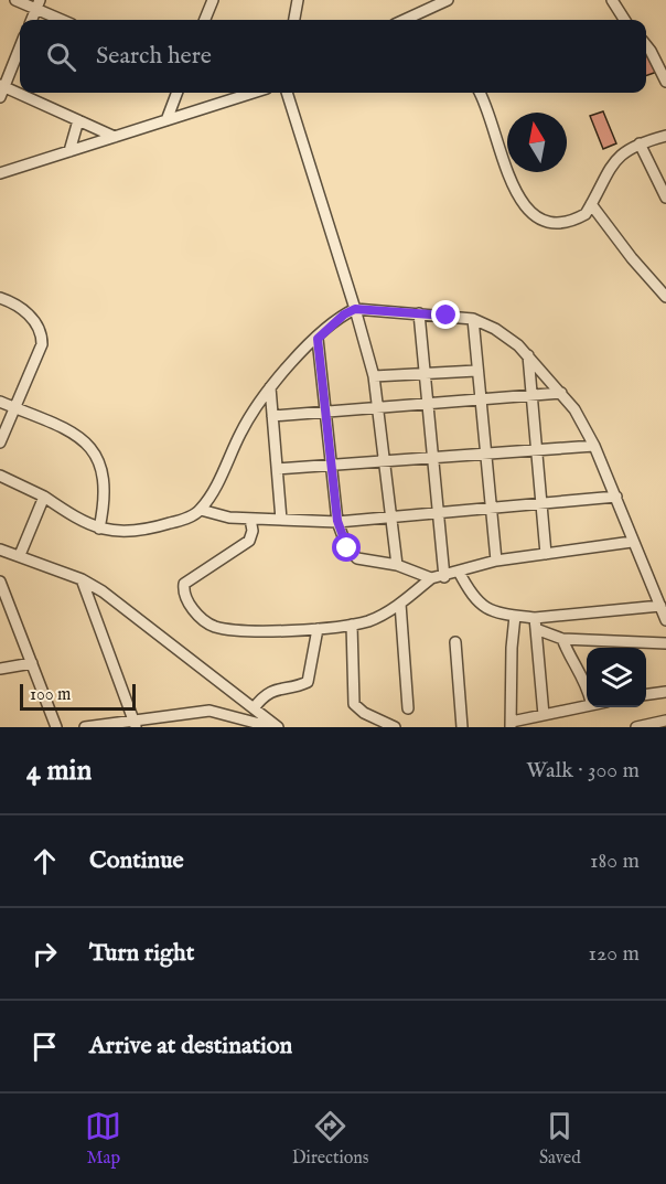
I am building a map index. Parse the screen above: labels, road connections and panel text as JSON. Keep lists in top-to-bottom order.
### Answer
{
  "scale_bar": "100 m",
  "north": "top",
  "page": {
    "search": "Search here",
    "scale": "100 m",
    "heading": ["4 min", "Walk · 300 m"],
    "list": [
      ["Continue", "180 m"],
      ["Turn right", "120 m"],
      "Arrive at destination"
    ],
    "nav": ["Map", "Directions", "Saved"]
  }
}
